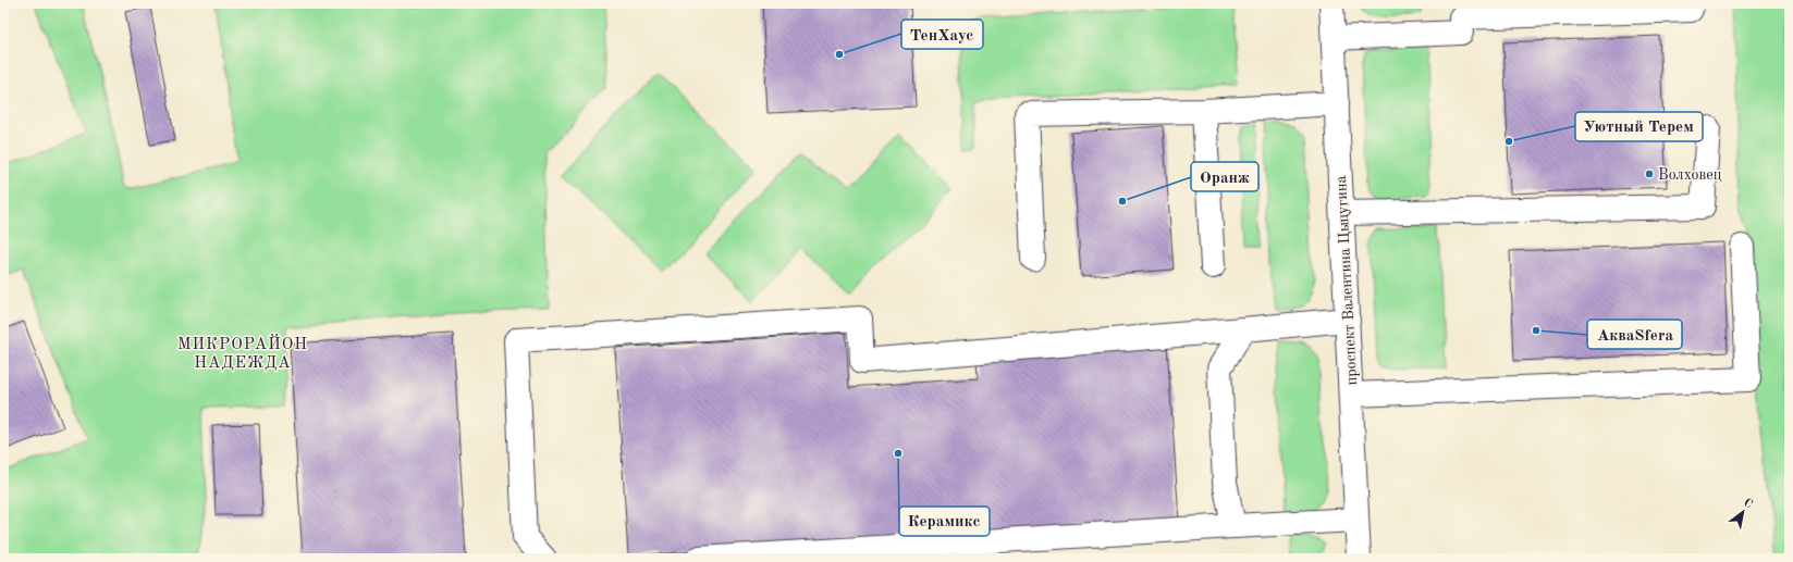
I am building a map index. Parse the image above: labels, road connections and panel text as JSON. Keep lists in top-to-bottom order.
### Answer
{
  "streets": {
    "street": ["проспект Валентина Цыцугина"]
  },
  "districts": ["МИКРОРАЙОН НАДЕЖДА"],
  "places": [
    "ТенХаус",
    "Уютный Терем",
    "Волховец",
    "Оранж",
    "АкваSfera",
    "Керамикс"
  ],
  "north": "top right"
}
